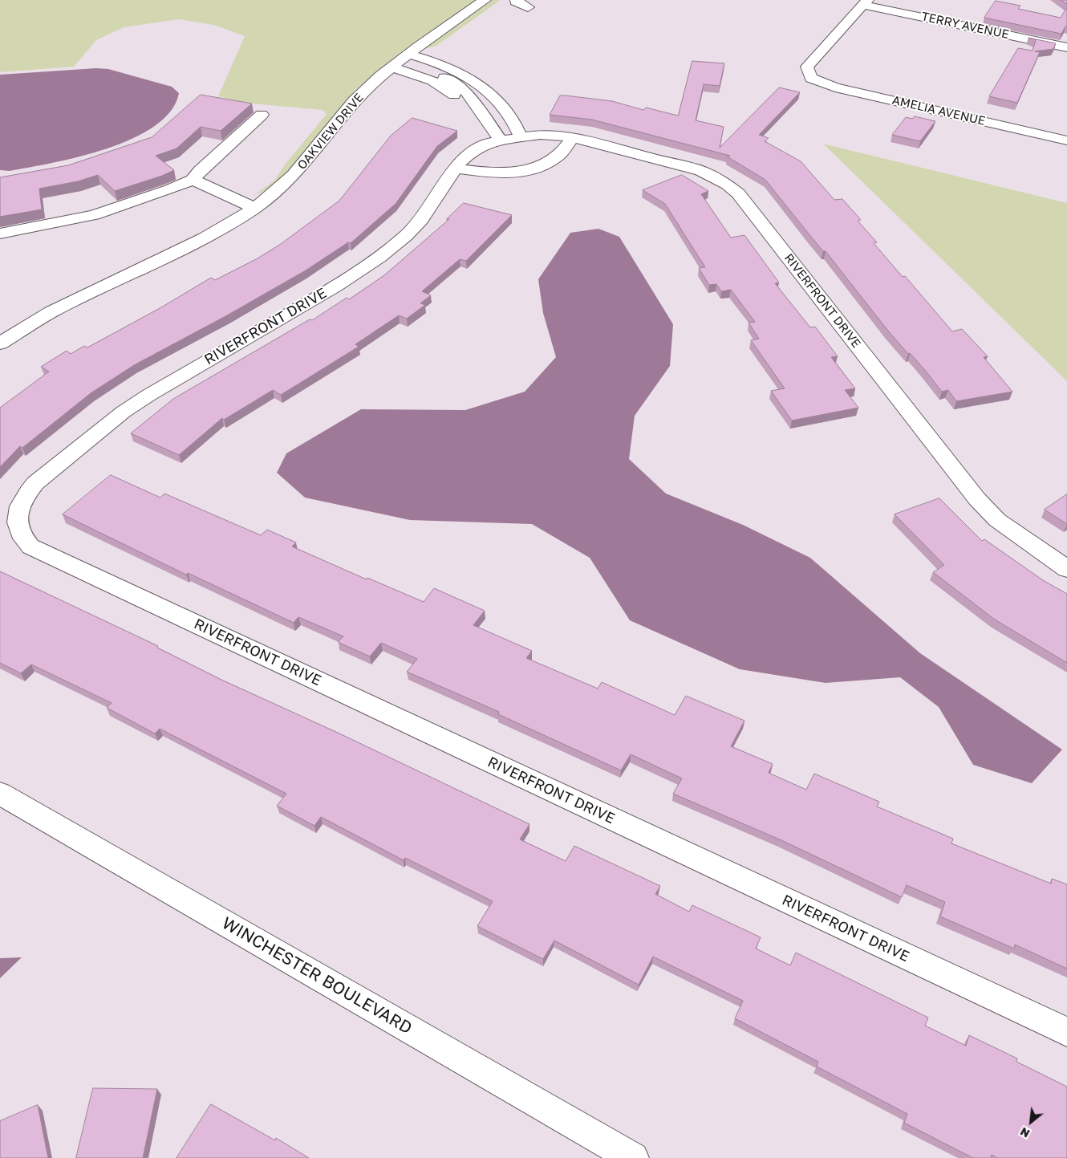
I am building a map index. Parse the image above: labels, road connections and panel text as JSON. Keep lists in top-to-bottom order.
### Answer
{
  "streets": {
    "street": [
      "TERRY AVENUE",
      "AMELIA AVENUE",
      "OAKVIEW DRIVE",
      "RIVERFRONT DRIVE",
      "WINCHESTER BOULEVARD"
    ]
  },
  "crossings": [
    ["TERRY AVENUE", "AMELIA AVENUE"]
  ],
  "north": "bottom left"
}
